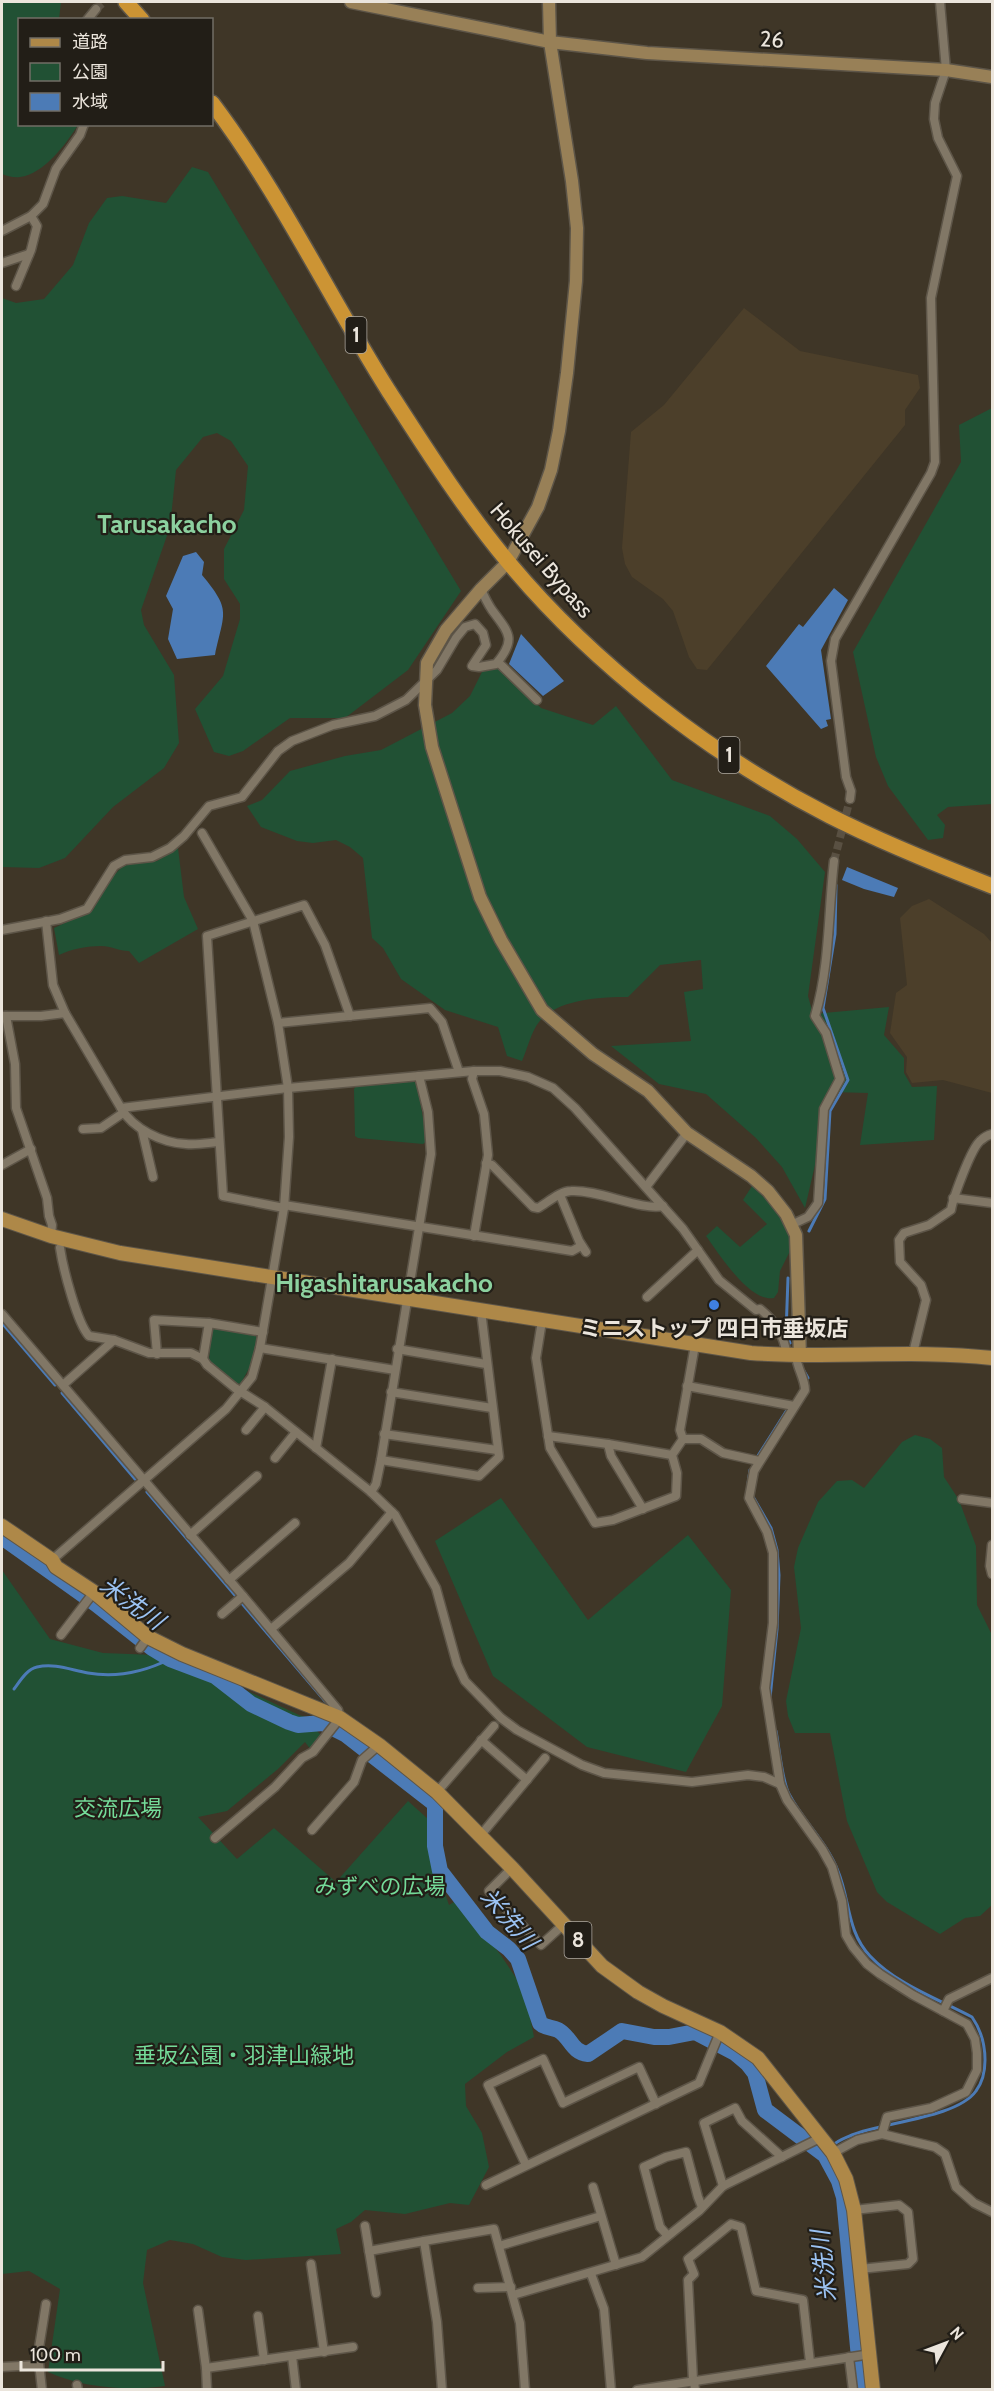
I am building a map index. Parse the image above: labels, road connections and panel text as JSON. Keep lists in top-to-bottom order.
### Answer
{
  "streets": {
    "highway": ["1", "Hokusei Bypass"],
    "main road": ["8"],
    "street": ["26"]
  },
  "districts": ["Tarusakacho", "Higashitarusakacho"],
  "water": ["米洗川"],
  "parks": ["交流広場", "みずべの広場", "垂坂公園・羽津山緑地"],
  "places": ["ミニストップ 四日市垂坂店"],
  "legend": ["道路", "公園", "水域"],
  "scale_bar": "100 m",
  "north": "top right"
}
